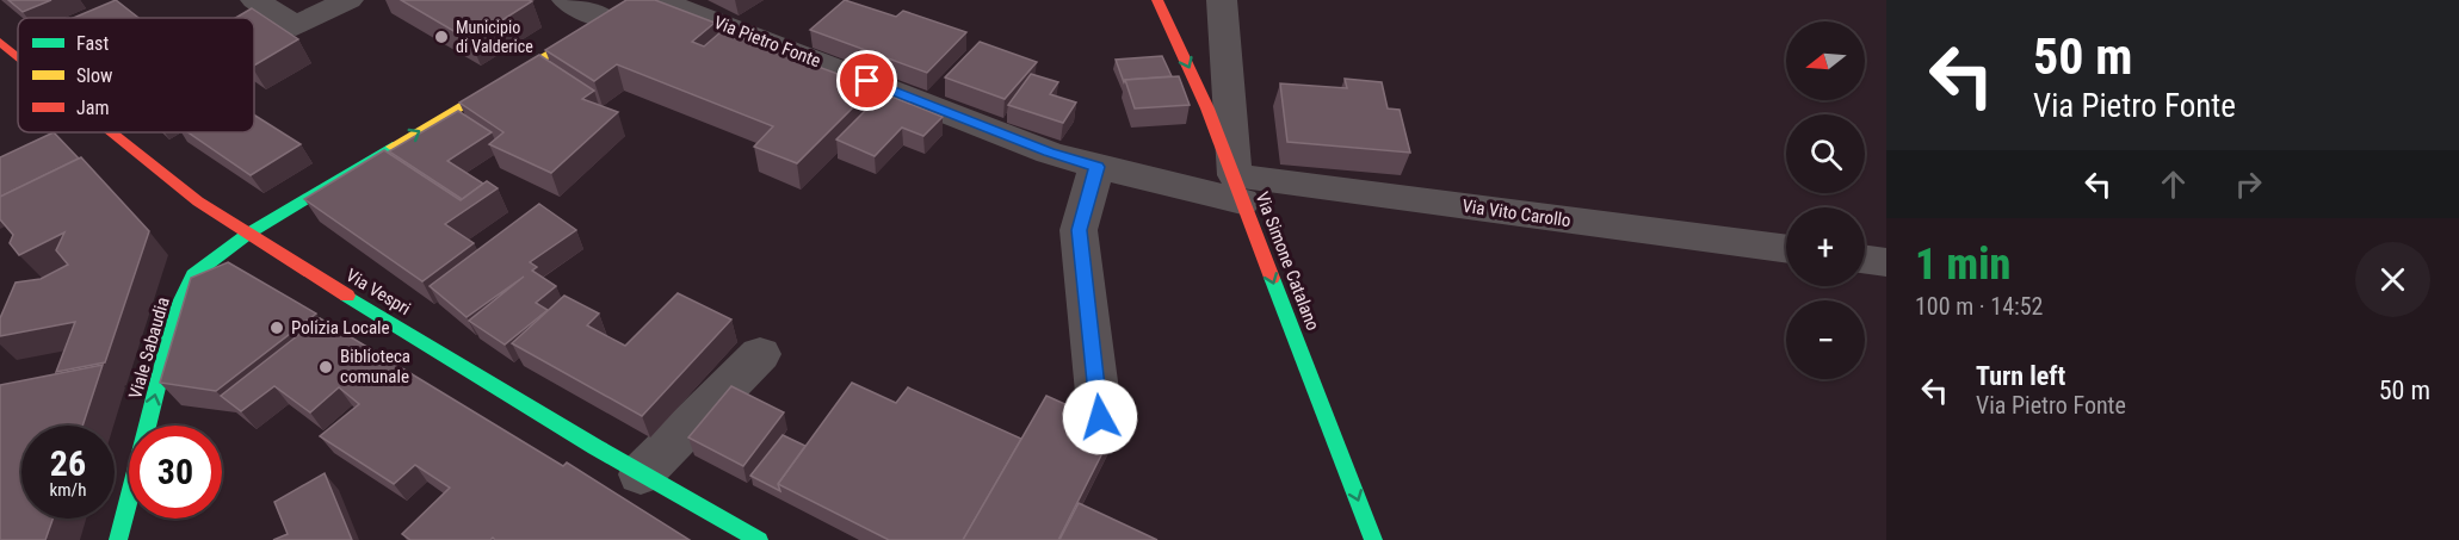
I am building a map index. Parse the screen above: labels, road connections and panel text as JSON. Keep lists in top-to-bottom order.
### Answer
{
  "streets": {
    "main road": ["Via Simone Catalano", "Via Vespri", "Viale Sabaudia"],
    "street": ["Via Pietro Fonte", "Via Vito Carollo"]
  },
  "crossings": [
    ["Via Pietro Fonte", "Via Vito Carollo"],
    ["Via Pietro Fonte", "Via Simone Catalano"],
    ["Via Vito Carollo", "Via Simone Catalano"],
    ["Via Vespri", "Viale Sabaudia"]
  ],
  "one_way": ["Via Simone Catalano", "Viale Sabaudia"],
  "places": ["Municipio di Valderice", "Polizia Locale", "Biblioteca comunale"],
  "legend": ["Fast", "Slow", "Jam"],
  "north": "left",
  "page": {
    "turn": ["50 m", "Via Pietro Fonte"],
    "map_buttons": ["+", "−"],
    "heading": ["1 min", "100 m · 14:52"],
    "list": [
      {
        "name": "Turn left",
        "note": "Via Pietro Fonte",
        "value": "50 m"
      }
    ],
    "speed": "26 km/h",
    "limit": "30"
  }
}
